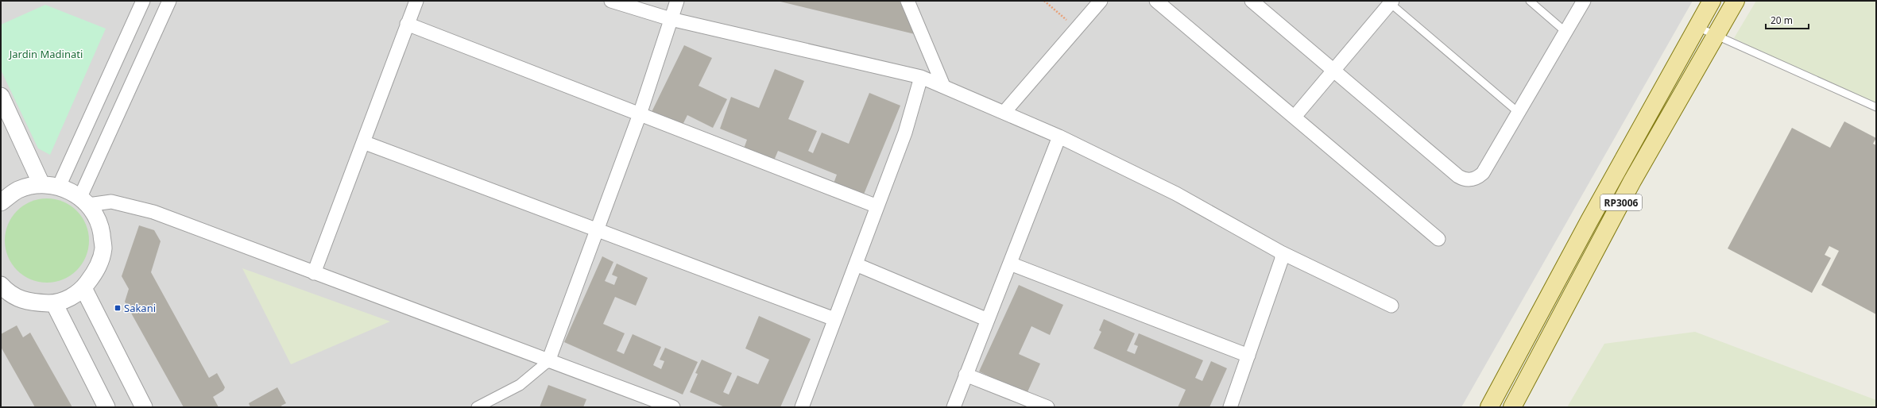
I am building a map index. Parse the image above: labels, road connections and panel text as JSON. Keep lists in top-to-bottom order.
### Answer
{
  "streets": {
    "main road": ["RP3006"]
  },
  "parks": ["Jardin Madinati"],
  "places": {
    "transit": ["Sakani"]
  },
  "scale_bar": "20 m"
}
